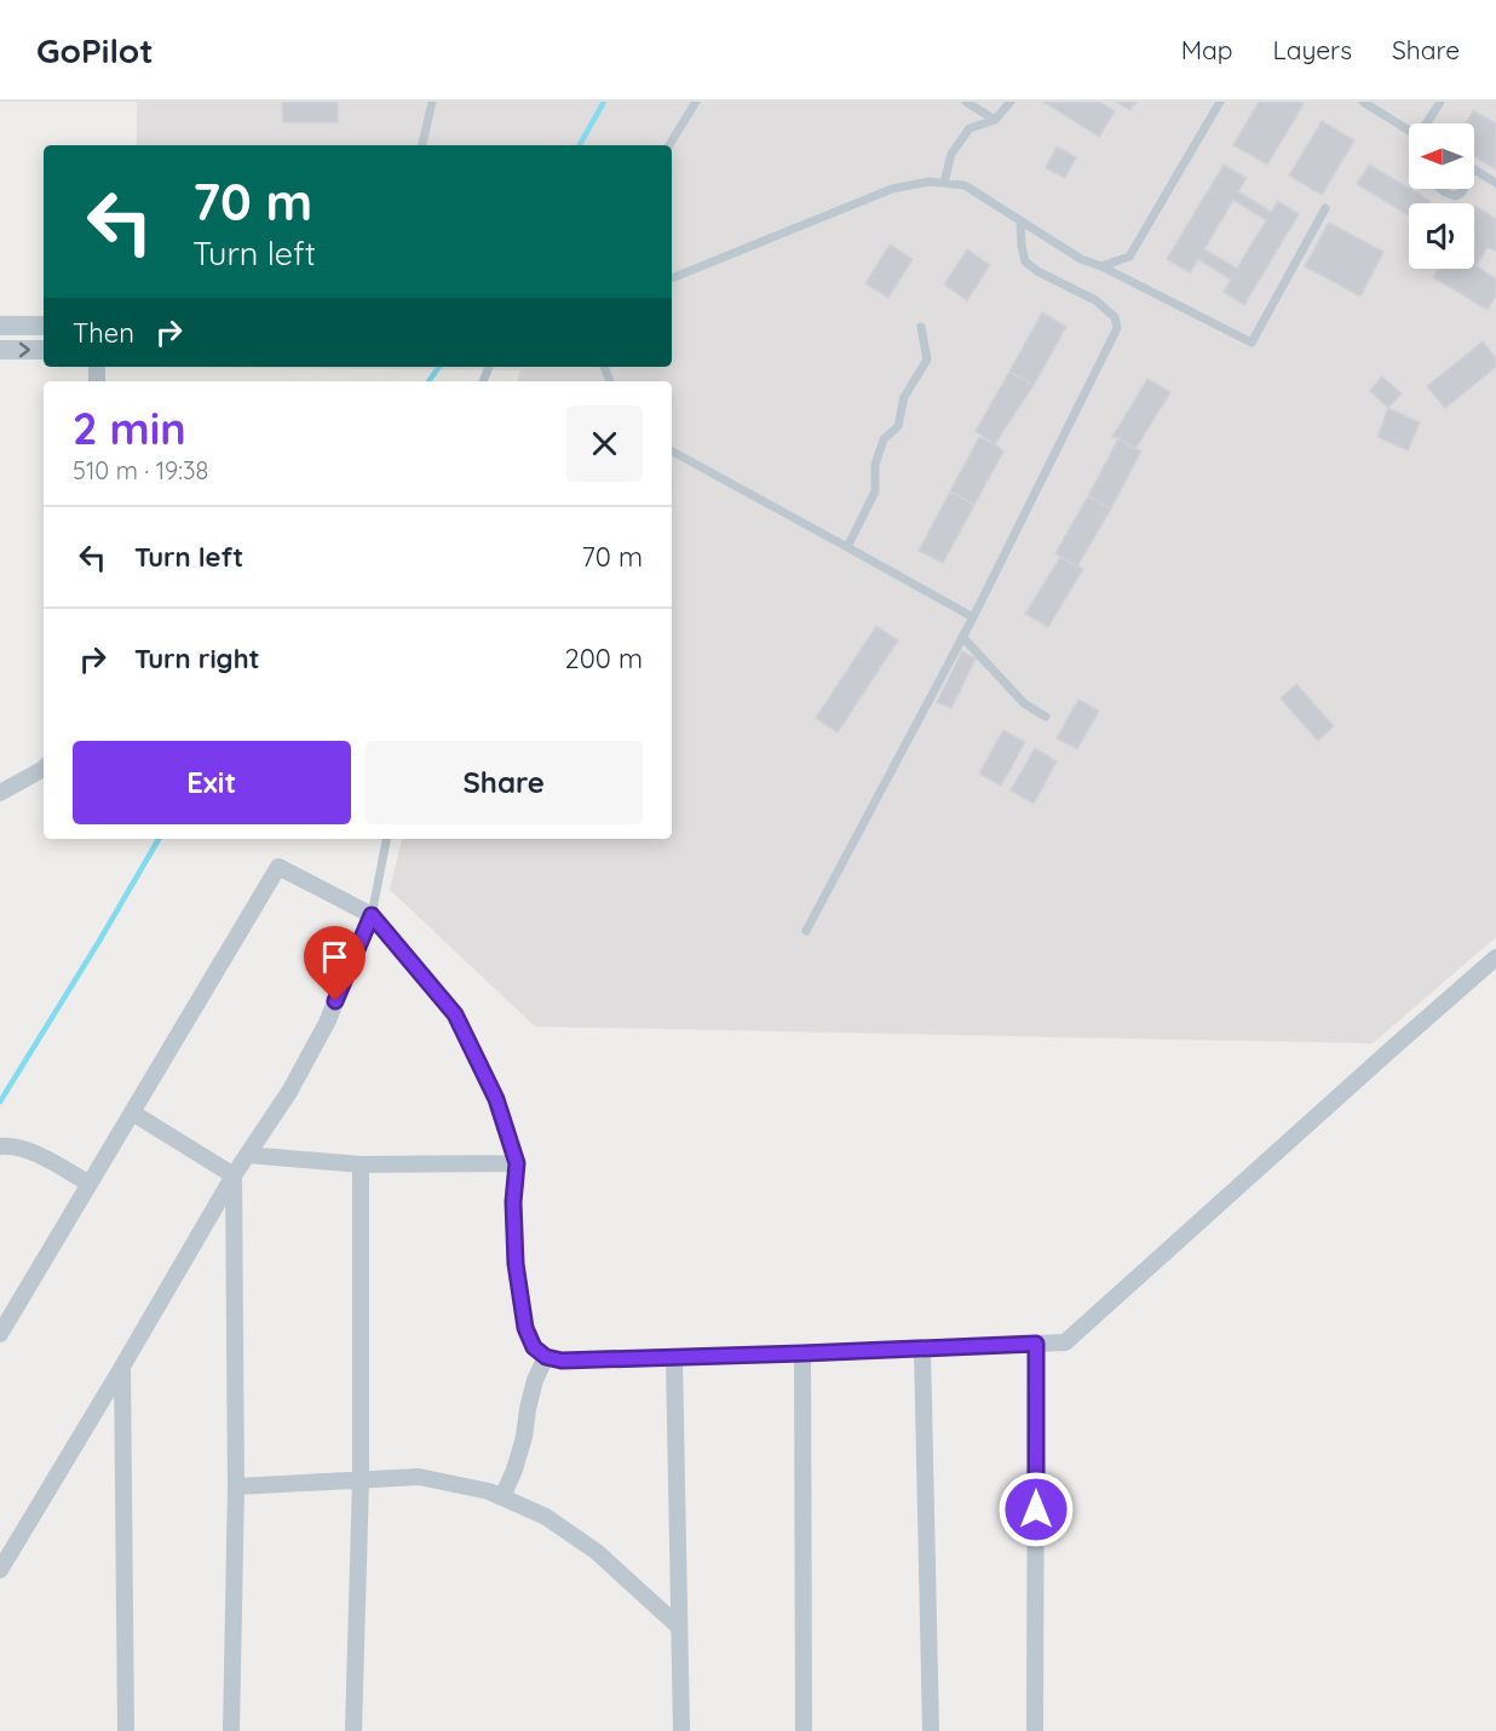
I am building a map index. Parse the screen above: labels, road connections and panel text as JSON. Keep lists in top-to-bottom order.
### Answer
{
  "north": "left",
  "page": {
    "header": "GoPilot",
    "nav": ["Map", "Layers", "Share"],
    "turn": ["70 m", "Turn left"],
    "then": "Then",
    "heading": ["2 min", "510 m · 19:38"],
    "list": [
      {
        "name": "Turn left",
        "value": "70 m"
      },
      {
        "name": "Turn right",
        "value": "200 m"
      }
    ],
    "buttons": ["Exit", "Share"]
  }
}
